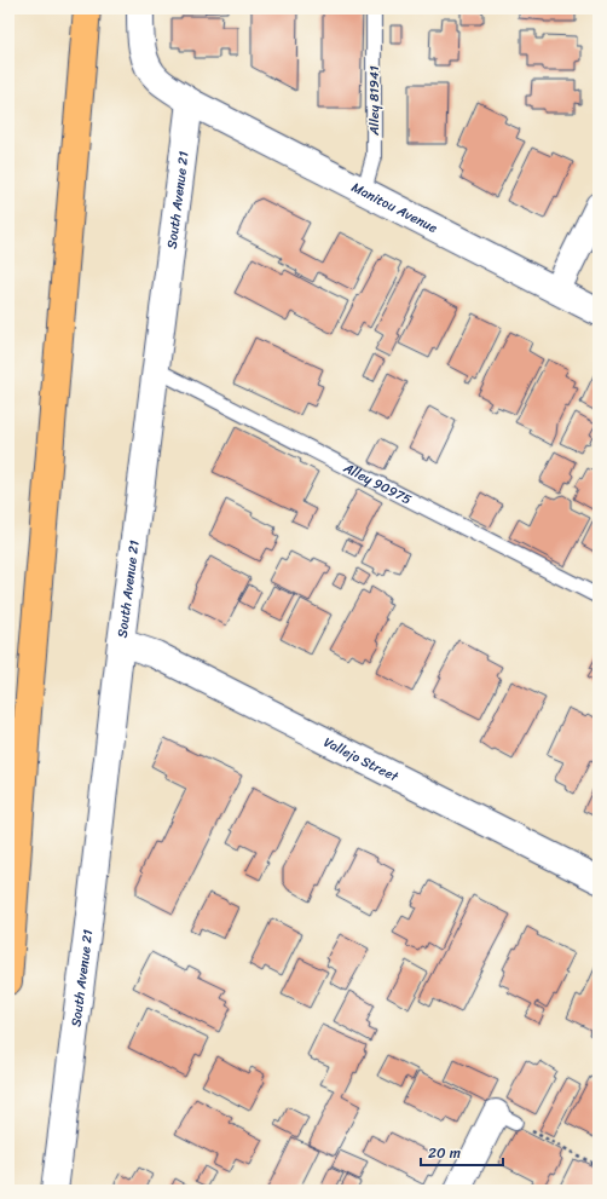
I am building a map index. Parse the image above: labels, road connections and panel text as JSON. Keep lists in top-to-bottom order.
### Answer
{
  "streets": {
    "street": ["South Avenue 21", "Manitou Avenue", "Vallejo Street"],
    "lane": ["Alley 81941", "Alley 90975"]
  },
  "crossings": [
    ["Alley 81941", "Manitou Avenue"],
    ["South Avenue 21", "Manitou Avenue"],
    ["South Avenue 21", "Alley 90975"],
    ["South Avenue 21", "Vallejo Street"]
  ],
  "scale_bar": "20 m"
}
